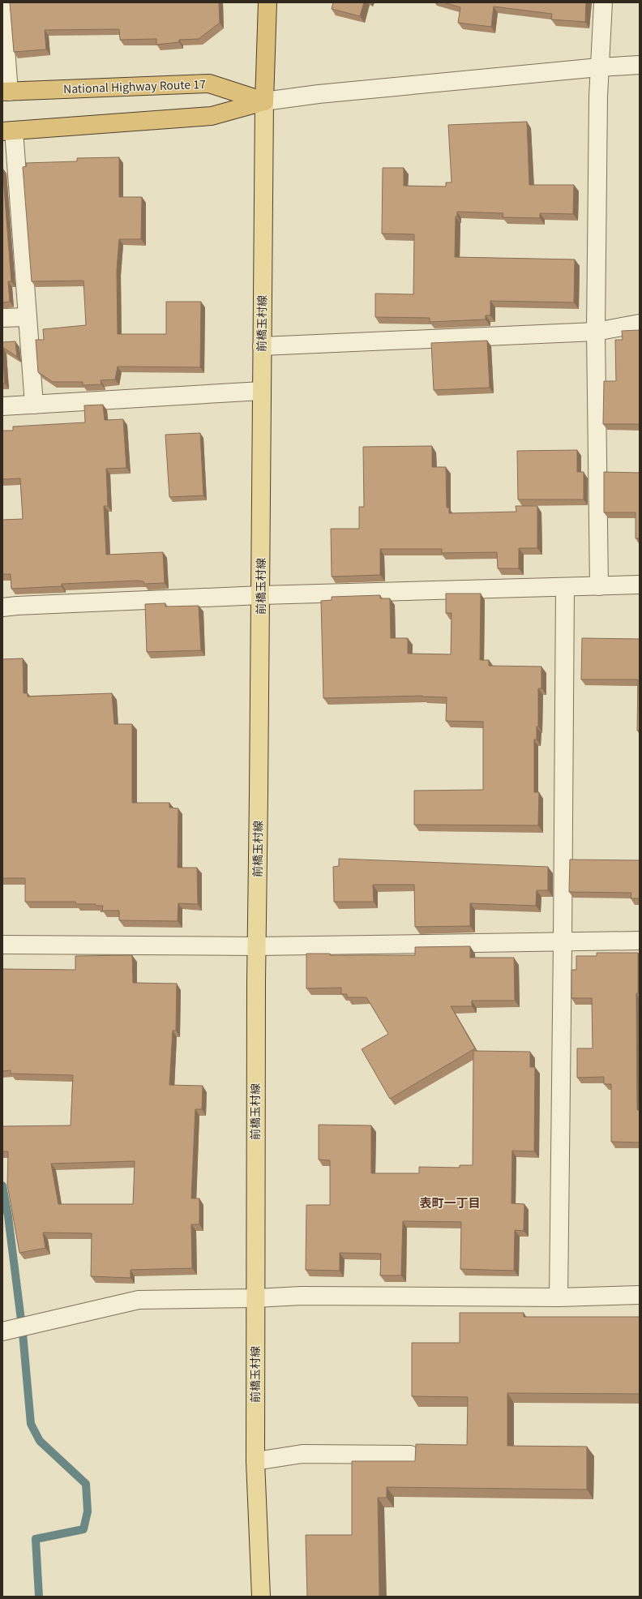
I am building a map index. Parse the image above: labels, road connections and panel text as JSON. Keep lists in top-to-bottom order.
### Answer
{
  "streets": {
    "highway": ["National Highway Route 17"],
    "main road": ["前橋玉村線"]
  },
  "crossings": [
    ["National Highway Route 17", "前橋玉村線"]
  ],
  "districts": ["表町一丁目"]
}
